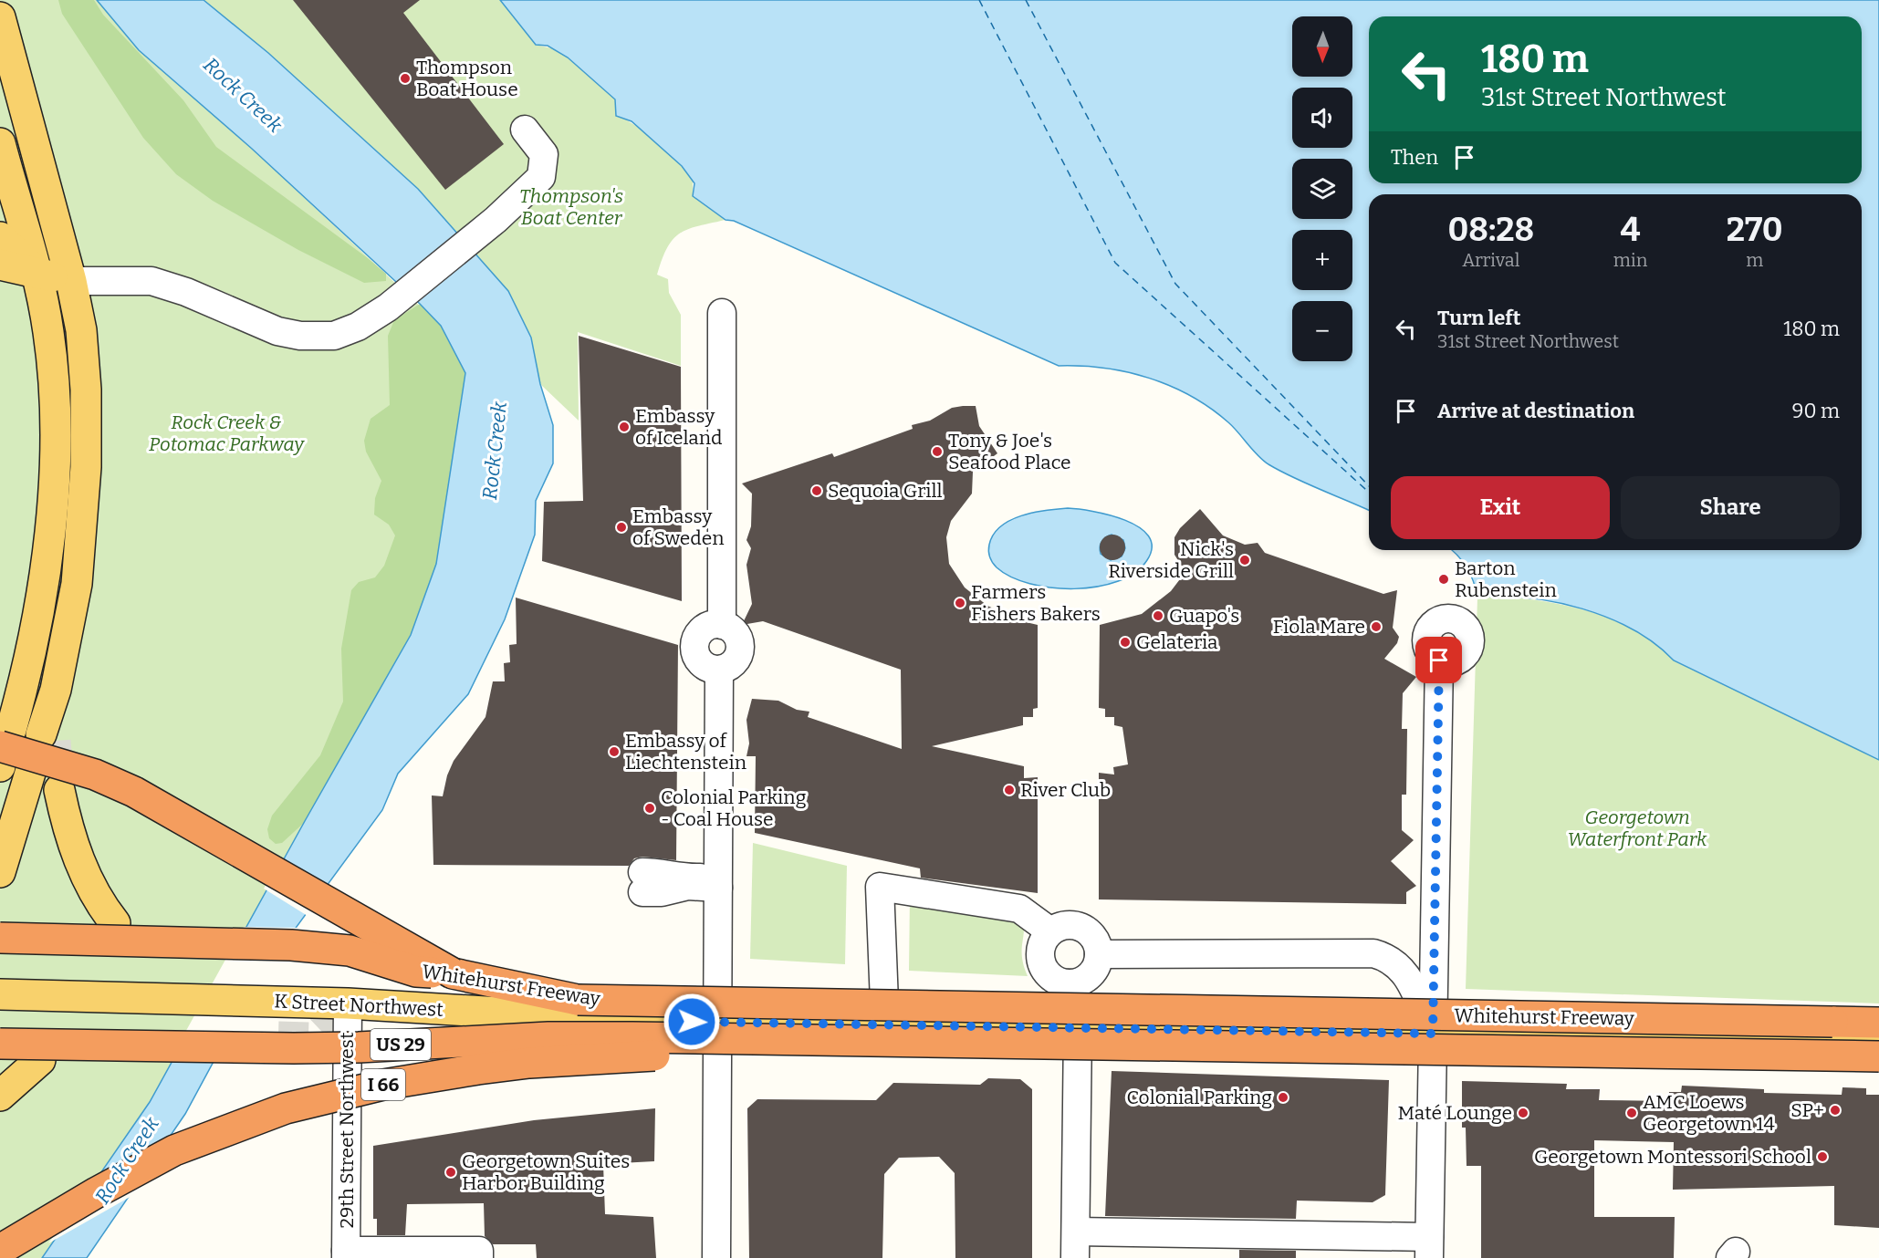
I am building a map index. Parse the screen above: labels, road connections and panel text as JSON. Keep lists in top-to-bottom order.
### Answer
{
  "streets": {
    "highway": ["Whitehurst Freeway", "US 29", "I 66"],
    "main road": ["K Street Northwest"],
    "street": ["29th Street Northwest"]
  },
  "crossings": [
    ["Whitehurst Freeway", "I 66"],
    ["K Street Northwest", "29th Street Northwest"]
  ],
  "water": ["Rock Creek"],
  "parks": ["Thompson's Boat Center", "Rock Creek & Potomac Parkway", "Georgetown Waterfront Park"],
  "places": [
    "Thompson Boat House",
    "Embassy of Iceland",
    "Tony & Joe's Seafood Place",
    "Sequoia Grill",
    "Embassy of Sweden",
    "Nick's Riverside Grill",
    "Barton Rubenstein",
    "Farmers Fishers Bakers",
    "Guapo's",
    "Fiola Mare",
    "Gelateria",
    "Embassy of Liechtenstein",
    "River Club",
    "Colonial Parking - Coal House",
    "Colonial Parking",
    "SP+",
    "Maté Lounge",
    "AMC Loews Georgetown 14",
    "Georgetown Montessori School",
    "Georgetown Suites Harbor Building"
  ],
  "north": "bottom",
  "page": {
    "map_buttons": ["+", "−"],
    "turn": ["180 m", "31st Street Northwest"],
    "then": "Then",
    "eta": [
      "08:28",
      "Arrival",
      "4",
      "min",
      "270",
      "m"
    ],
    "list": [
      {
        "name": "Turn left",
        "note": "31st Street Northwest",
        "value": "180 m"
      },
      {
        "name": "Arrive at destination",
        "value": "90 m"
      }
    ],
    "buttons": ["Exit", "Share"]
  }
}
